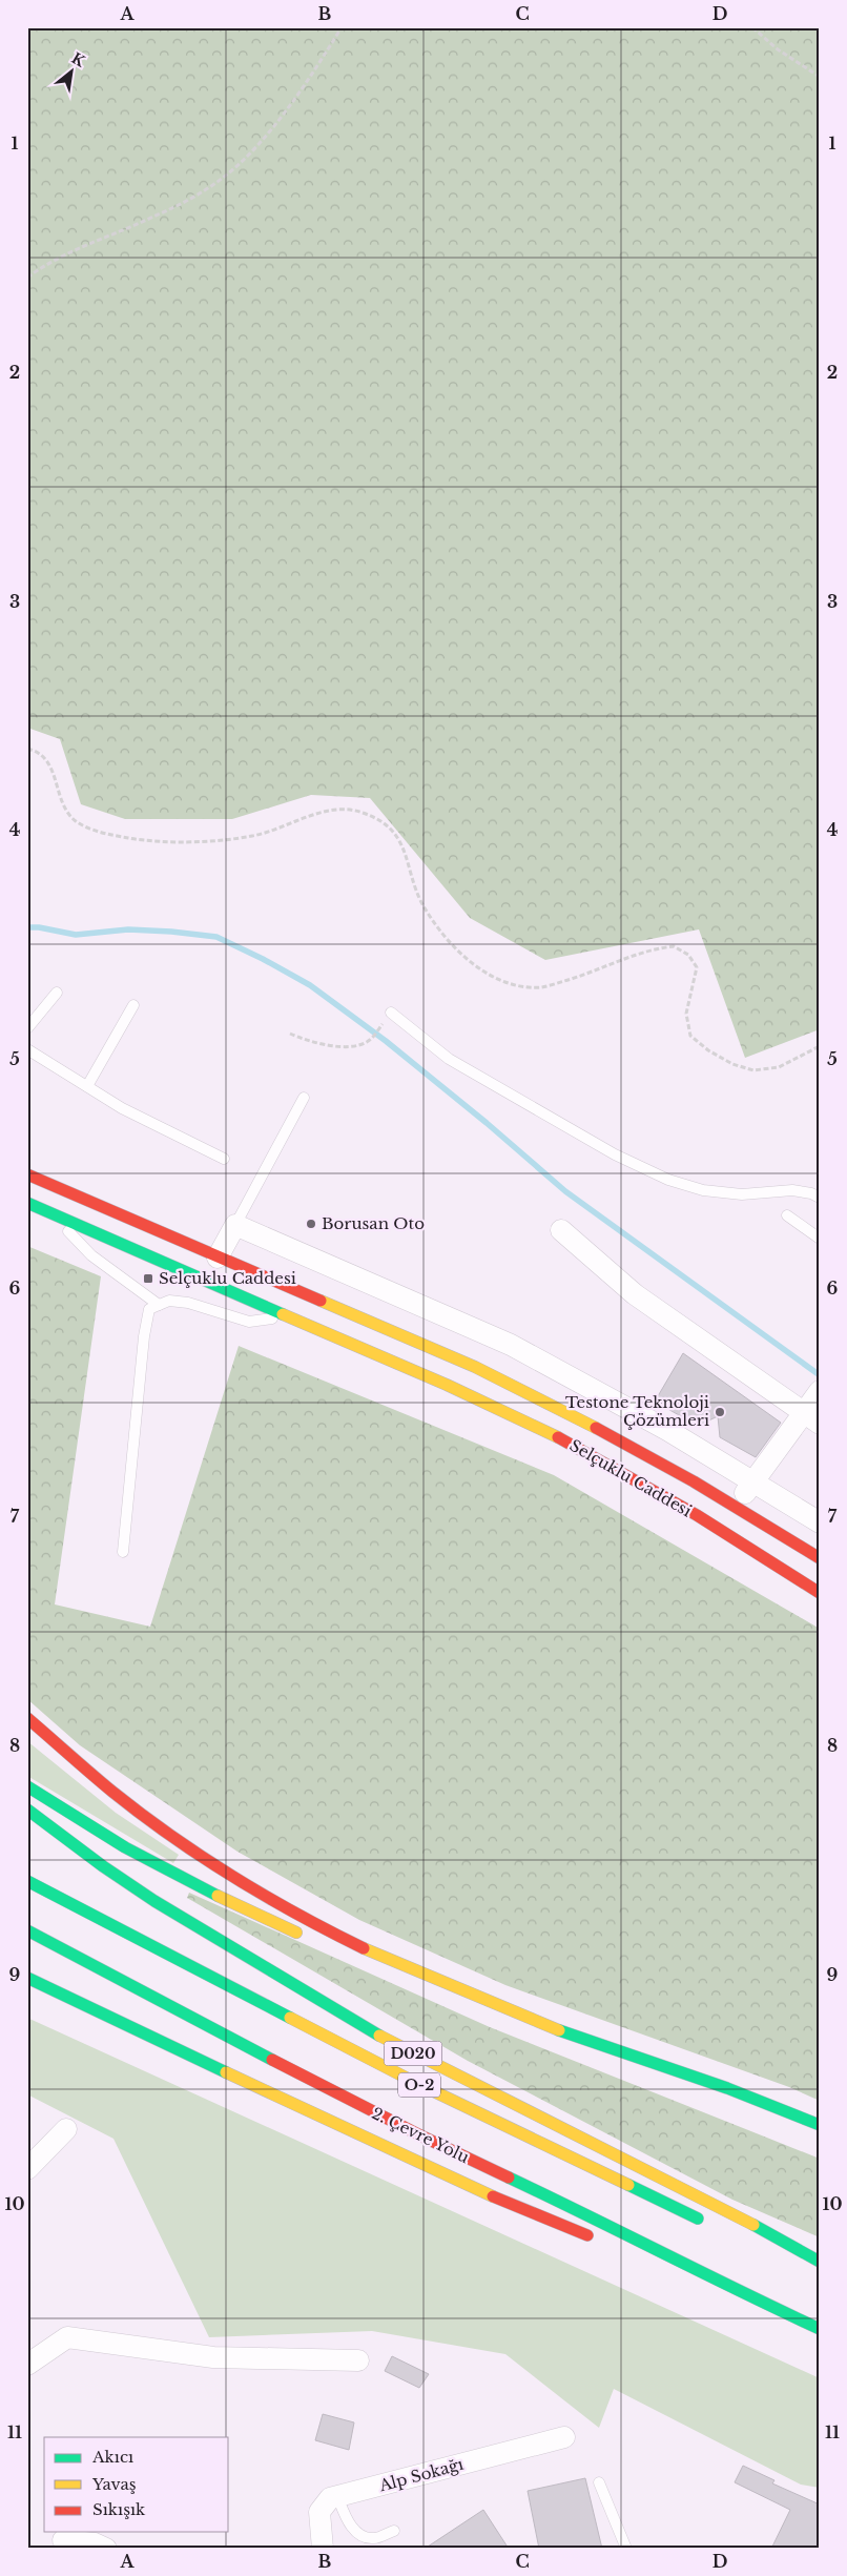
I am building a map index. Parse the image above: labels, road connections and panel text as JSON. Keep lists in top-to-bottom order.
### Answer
{
  "streets": {
    "main road": [
      "Selçuklu Caddesi",
      "D020",
      "O-2",
      "2. Çevre Yolu"
    ],
    "street": ["Alp Sokağı"]
  },
  "places": {
    "other": ["Borusan Oto", "Testone Teknoloji Çözümleri"],
    "transit": ["Selçuklu Caddesi"]
  },
  "legend": ["Akıcı", "Yavaş", "Sıkışık"],
  "north": "top right",
  "grid": {
    "columns": [
      "A",
      "B",
      "C",
      "D"
    ],
    "rows": [
      "1",
      "2",
      "3",
      "4",
      "5",
      "6",
      "7",
      "8",
      "9",
      "10",
      "11"
    ]
  }
}
